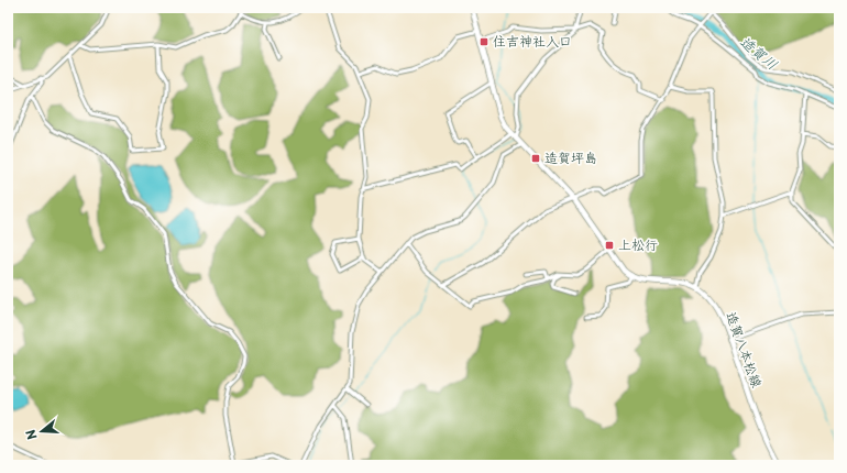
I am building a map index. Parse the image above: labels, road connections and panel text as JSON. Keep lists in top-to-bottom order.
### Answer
{
  "streets": {
    "main road": ["造賀八本松線"]
  },
  "water": ["造賀川"],
  "places": {
    "transit": ["住吉神社入口", "造賀坪島", "上松行"]
  },
  "north": "left"
}
